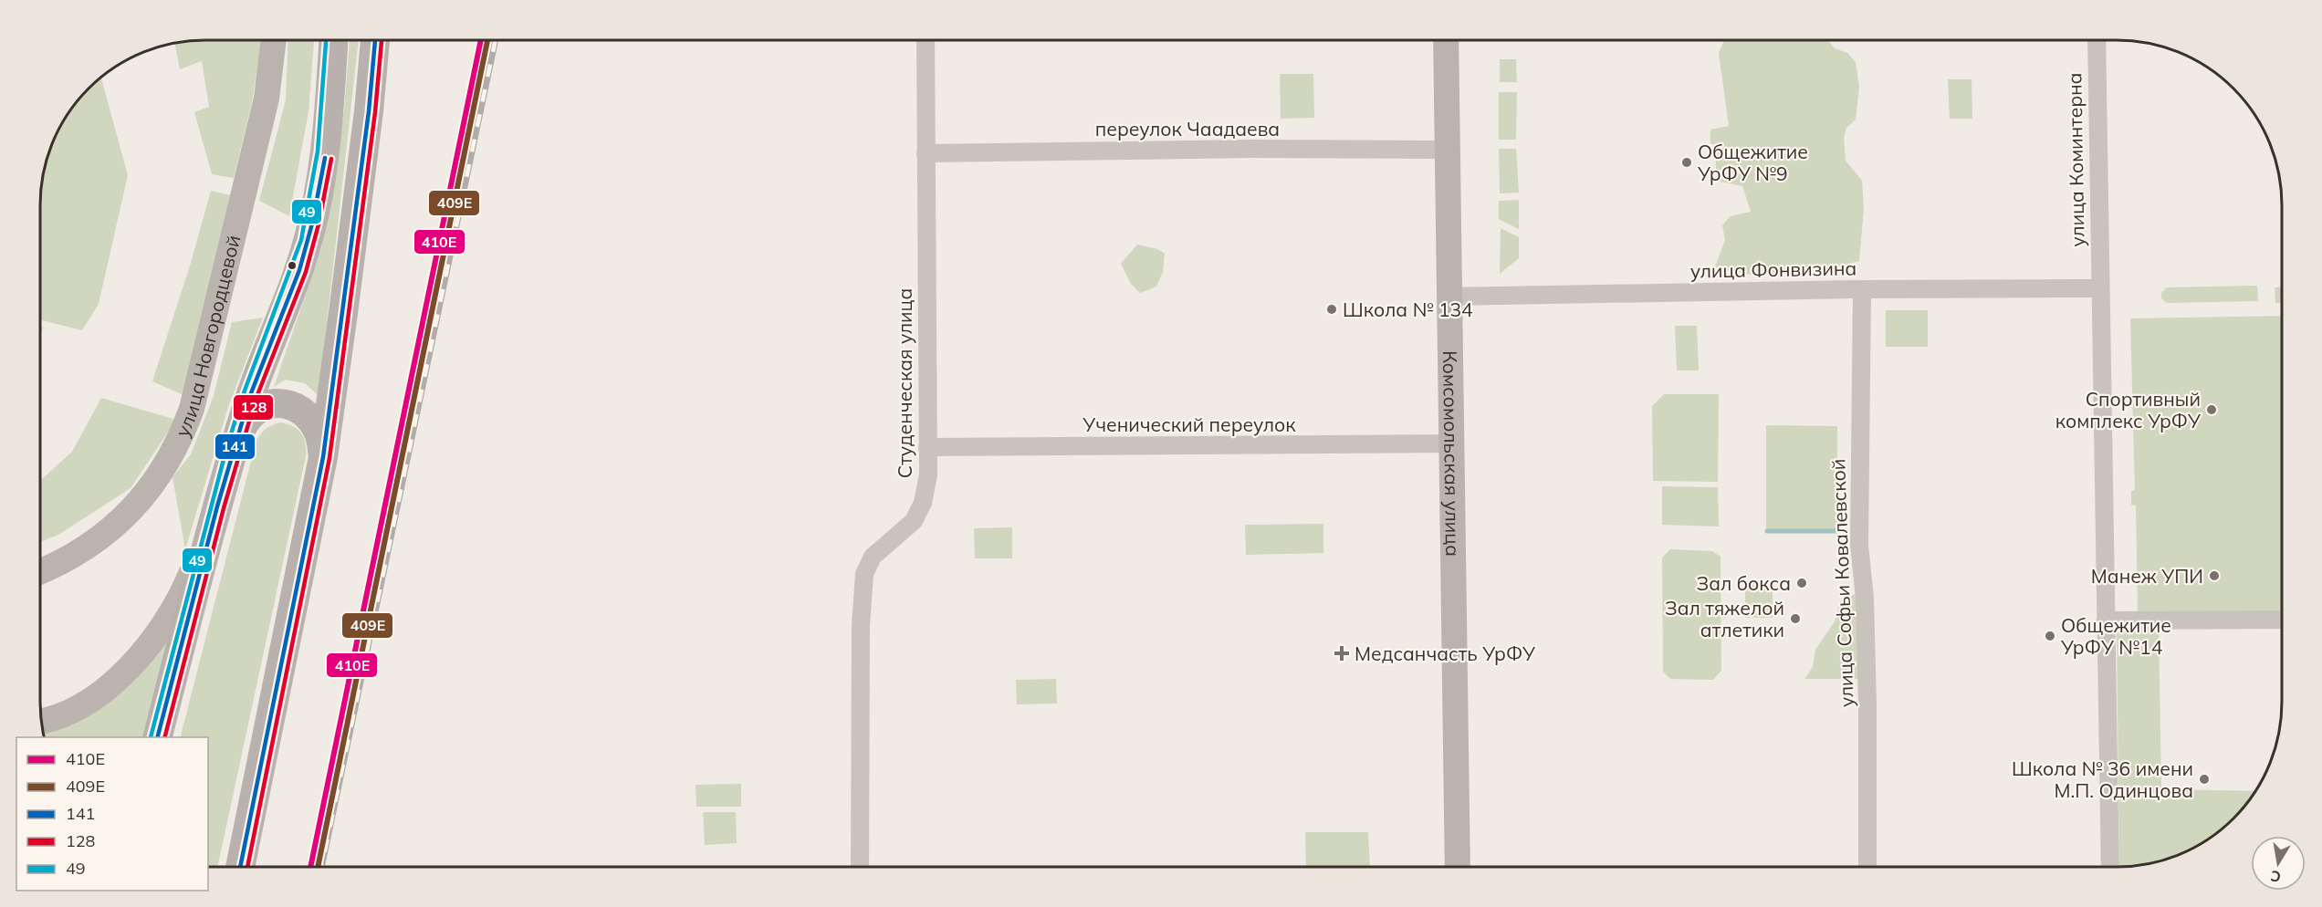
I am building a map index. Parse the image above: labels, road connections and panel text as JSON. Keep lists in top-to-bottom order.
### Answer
{
  "streets": {
    "main road": ["улица Новгородцевой", "Комсомольская улица"],
    "street": [
      "переулок Чаадаева",
      "улица Коминтерна",
      "улица Фонвизина",
      "Студенческая улица",
      "Ученический переулок",
      "улица Софьи Ковалевской"
    ]
  },
  "crossings": [
    ["переулок Чаадаева", "Студенческая улица"],
    ["переулок Чаадаева", "Комсомольская улица"],
    ["улица Коминтерна", "улица Фонвизина"],
    ["улица Фонвизина", "Комсомольская улица"],
    ["улица Фонвизина", "улица Софьи Ковалевской"],
    ["Студенческая улица", "Ученический переулок"],
    ["Ученический переулок", "Комсомольская улица"]
  ],
  "places": {
    "other": [
      "Общежитие УрФУ №9",
      "Школа № 134",
      "Спортивный комплекс УрФУ",
      "Манеж УПИ",
      "Зал бокса",
      "Зал тяжелой атлетики",
      "Общежитие УрФУ №14",
      "Школа № 36 имени М.П. Одинцова"
    ],
    "health": ["Медсанчасть УрФУ"]
  },
  "lines": [
    "transit line 410E",
    "transit line 409E",
    "transit line 141",
    "transit line 128",
    "transit line 49"
  ],
  "legend": [
    "410E",
    "409E",
    "141",
    "128",
    "49"
  ],
  "north": "bottom"
}
